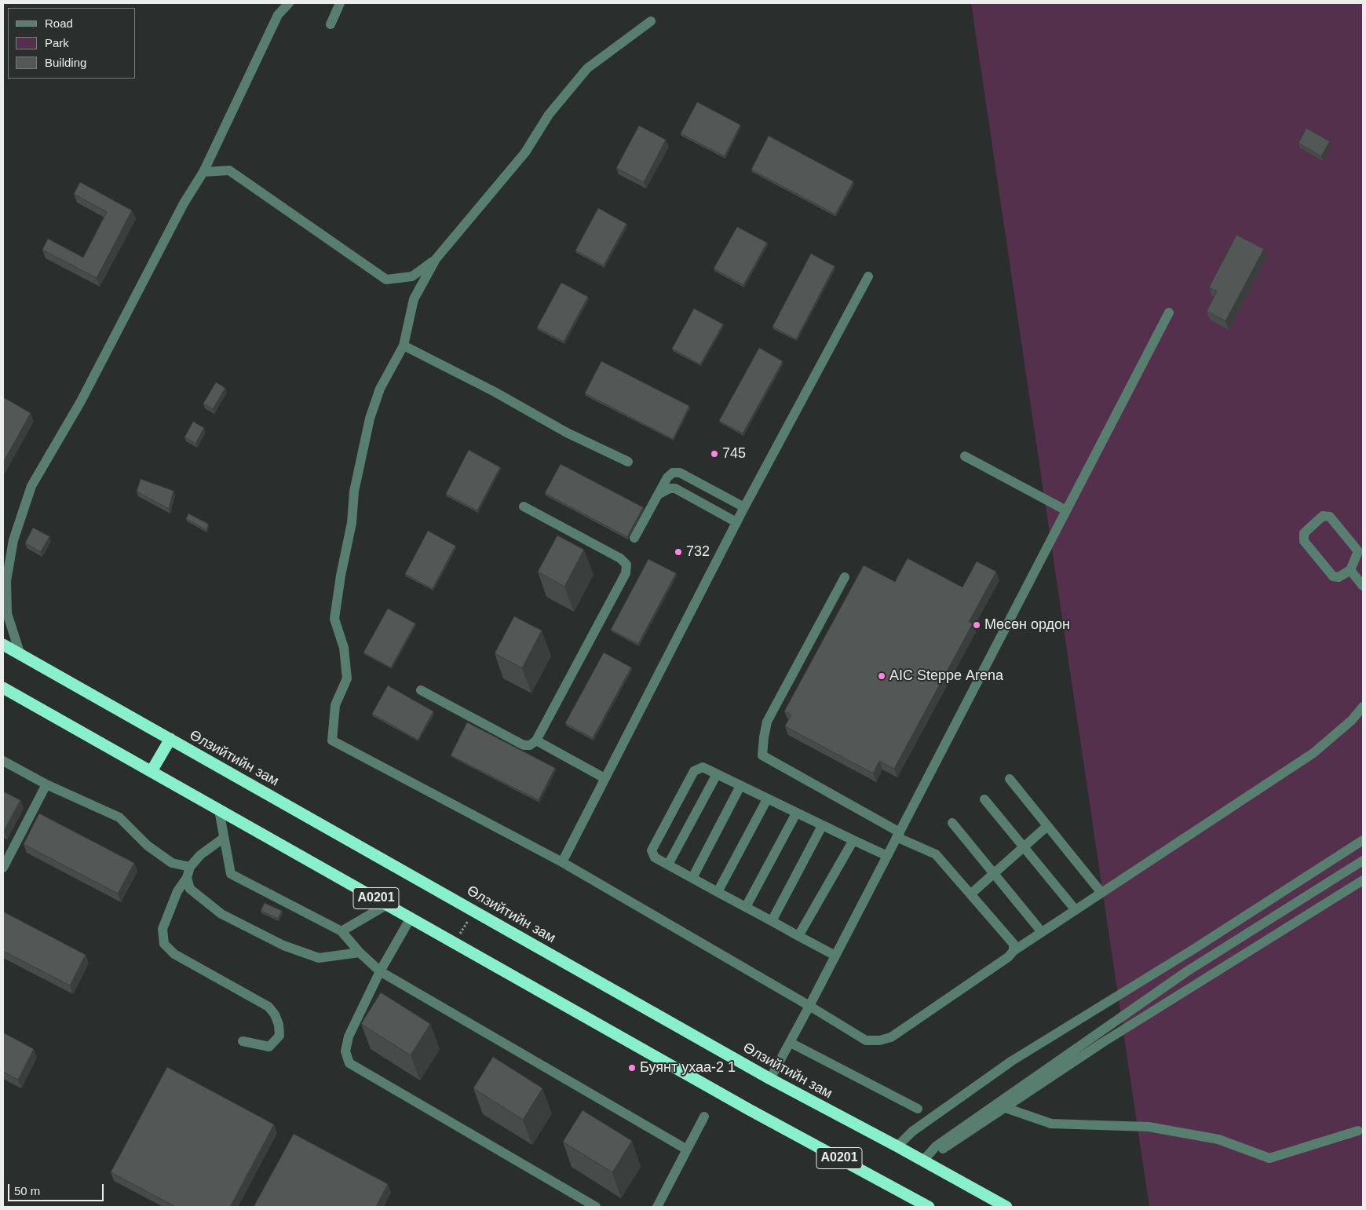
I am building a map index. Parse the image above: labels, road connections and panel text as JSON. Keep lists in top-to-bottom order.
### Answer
{
  "streets": {
    "highway": ["Өлзийтийн зам", "A0201"]
  },
  "places": [
    "745",
    "732",
    "Мөсөн ордон",
    "AIC Steppe Arena",
    "Буянт ухаа-2 1"
  ],
  "legend": ["Road", "Park", "Building"],
  "scale_bar": "50 m"
}
